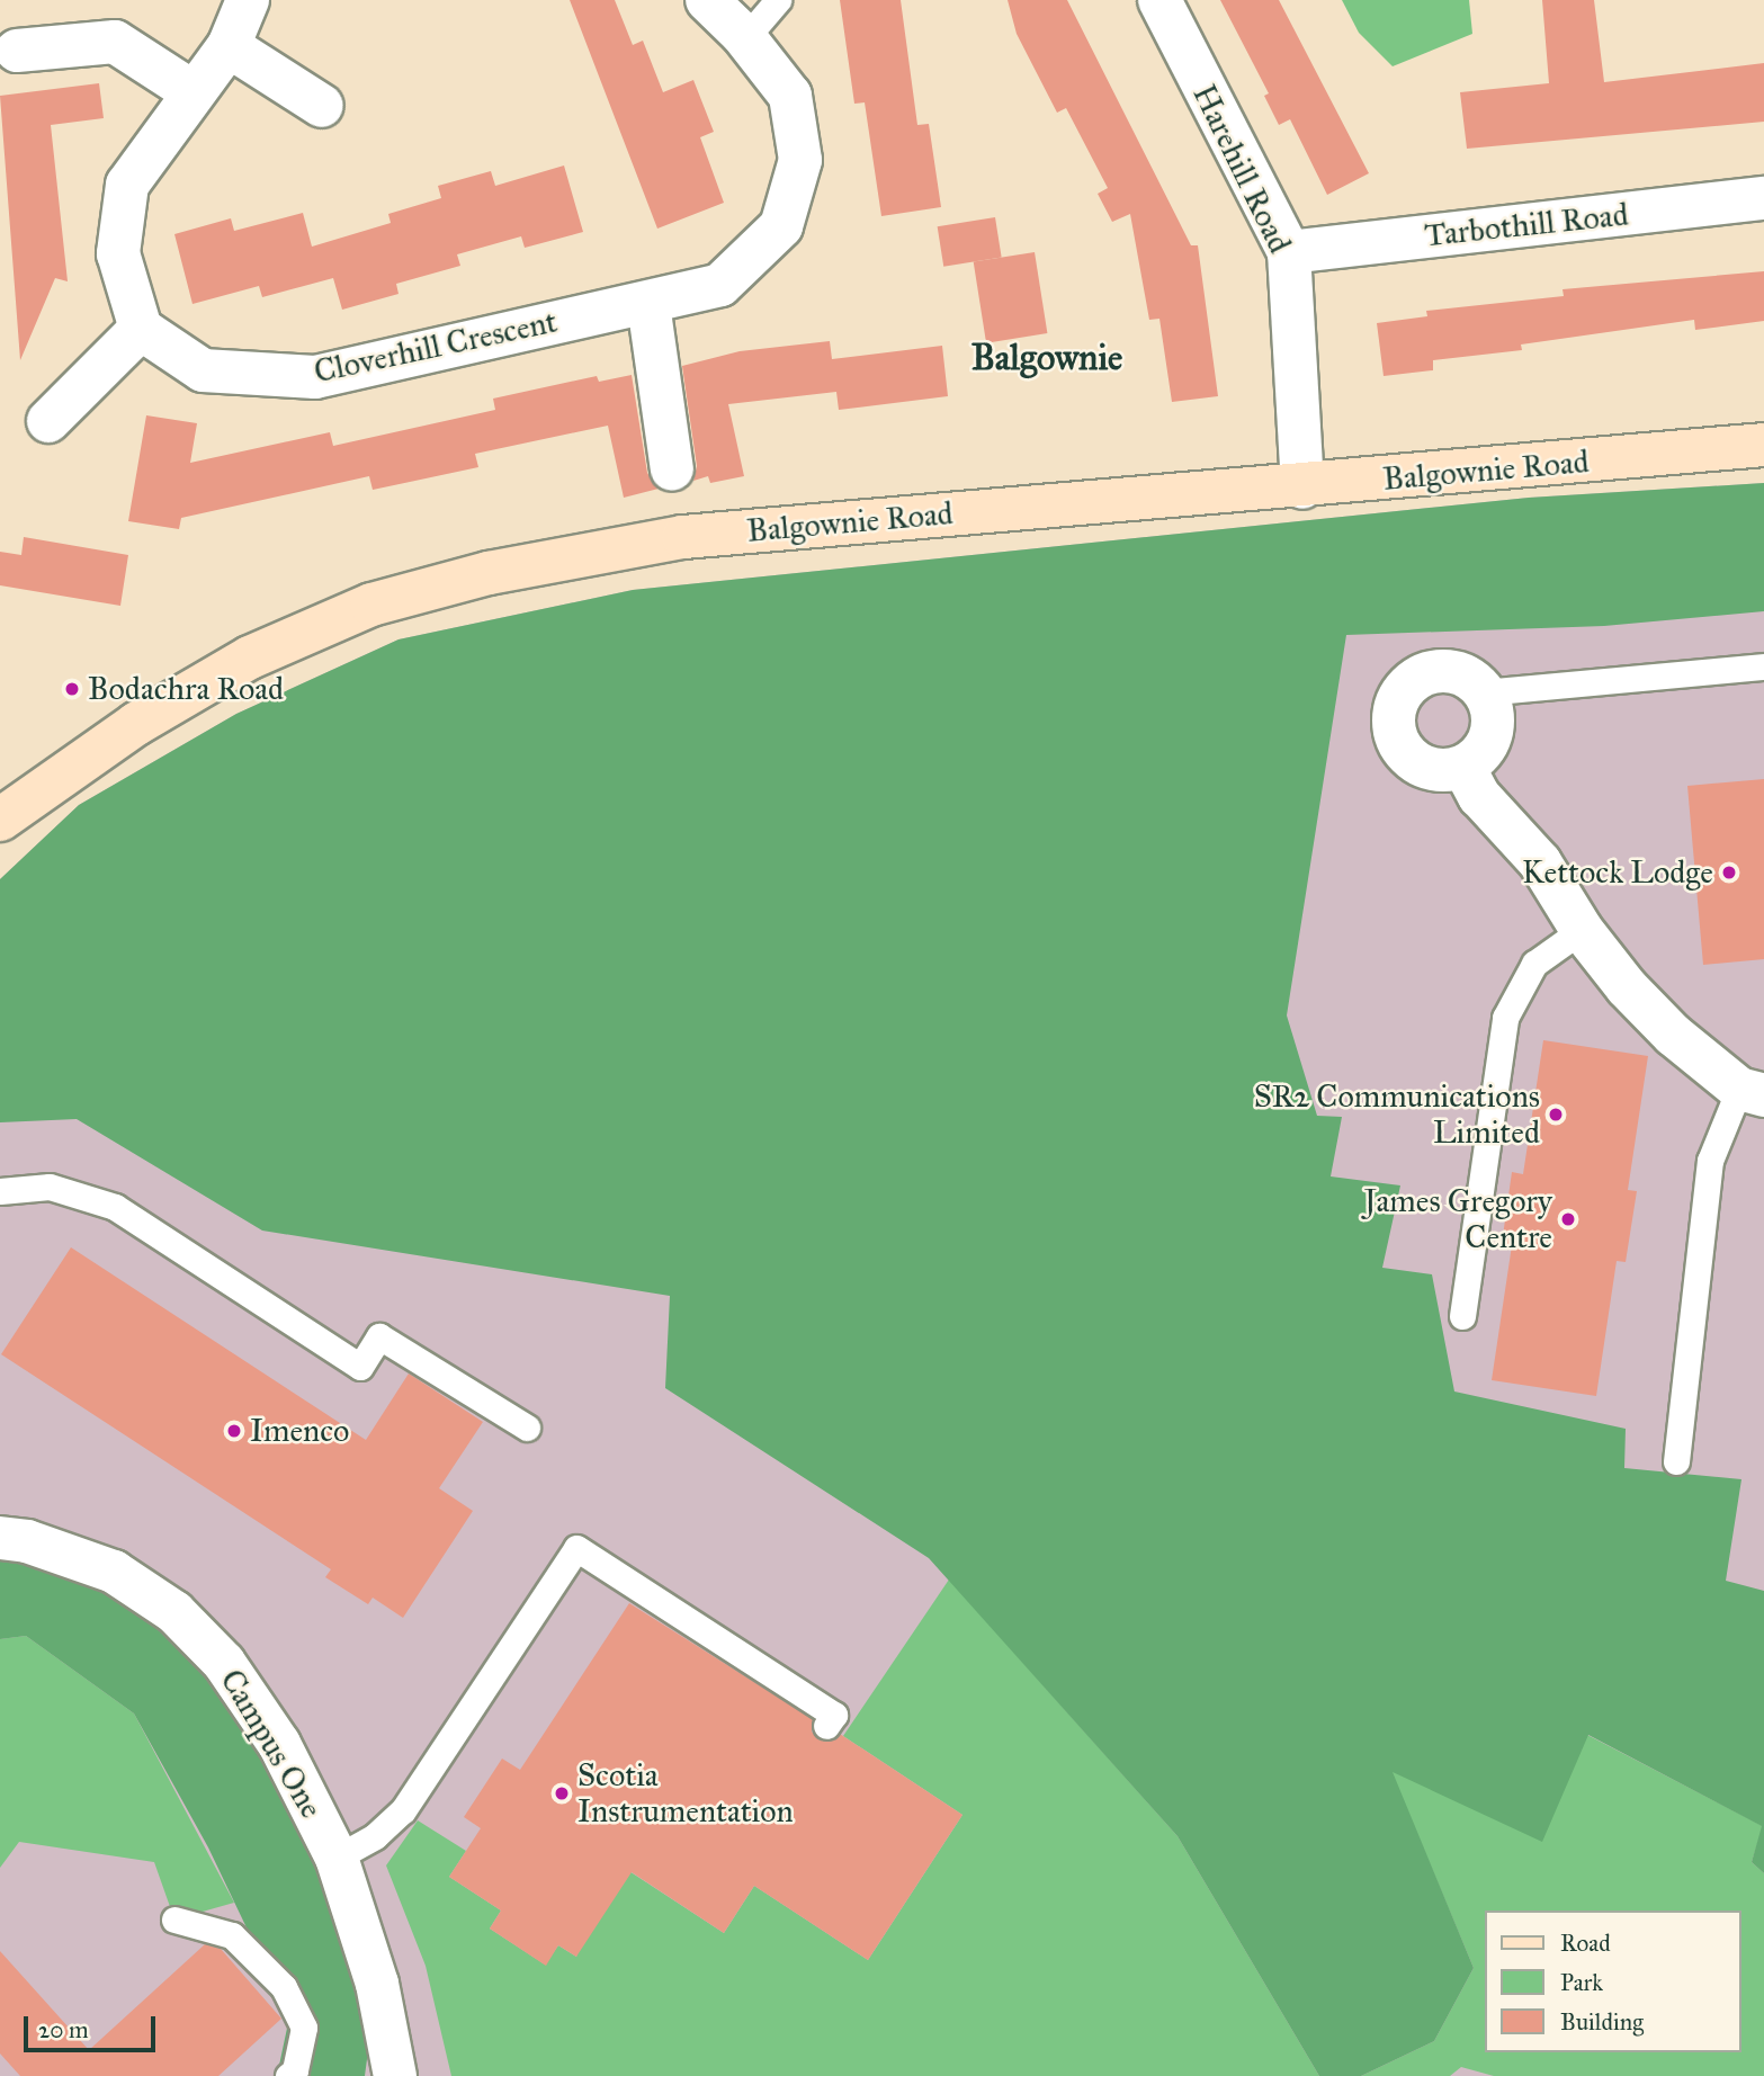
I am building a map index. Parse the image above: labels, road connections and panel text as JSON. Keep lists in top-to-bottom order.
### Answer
{
  "streets": {
    "street": [
      "Harehill Road",
      "Tarbothill Road",
      "Cloverhill Crescent",
      "Balgownie Road",
      "Campus One"
    ]
  },
  "crossings": [
    ["Harehill Road", "Tarbothill Road"],
    ["Harehill Road", "Balgownie Road"]
  ],
  "districts": ["Balgownie"],
  "places": [
    "Bodachra Road",
    "Kettock Lodge",
    "SR2 Communications Limited",
    "James Gregory Centre",
    "Imenco",
    "Scotia Instrumentation"
  ],
  "legend": ["Road", "Park", "Building"],
  "scale_bar": "20 m"
}
